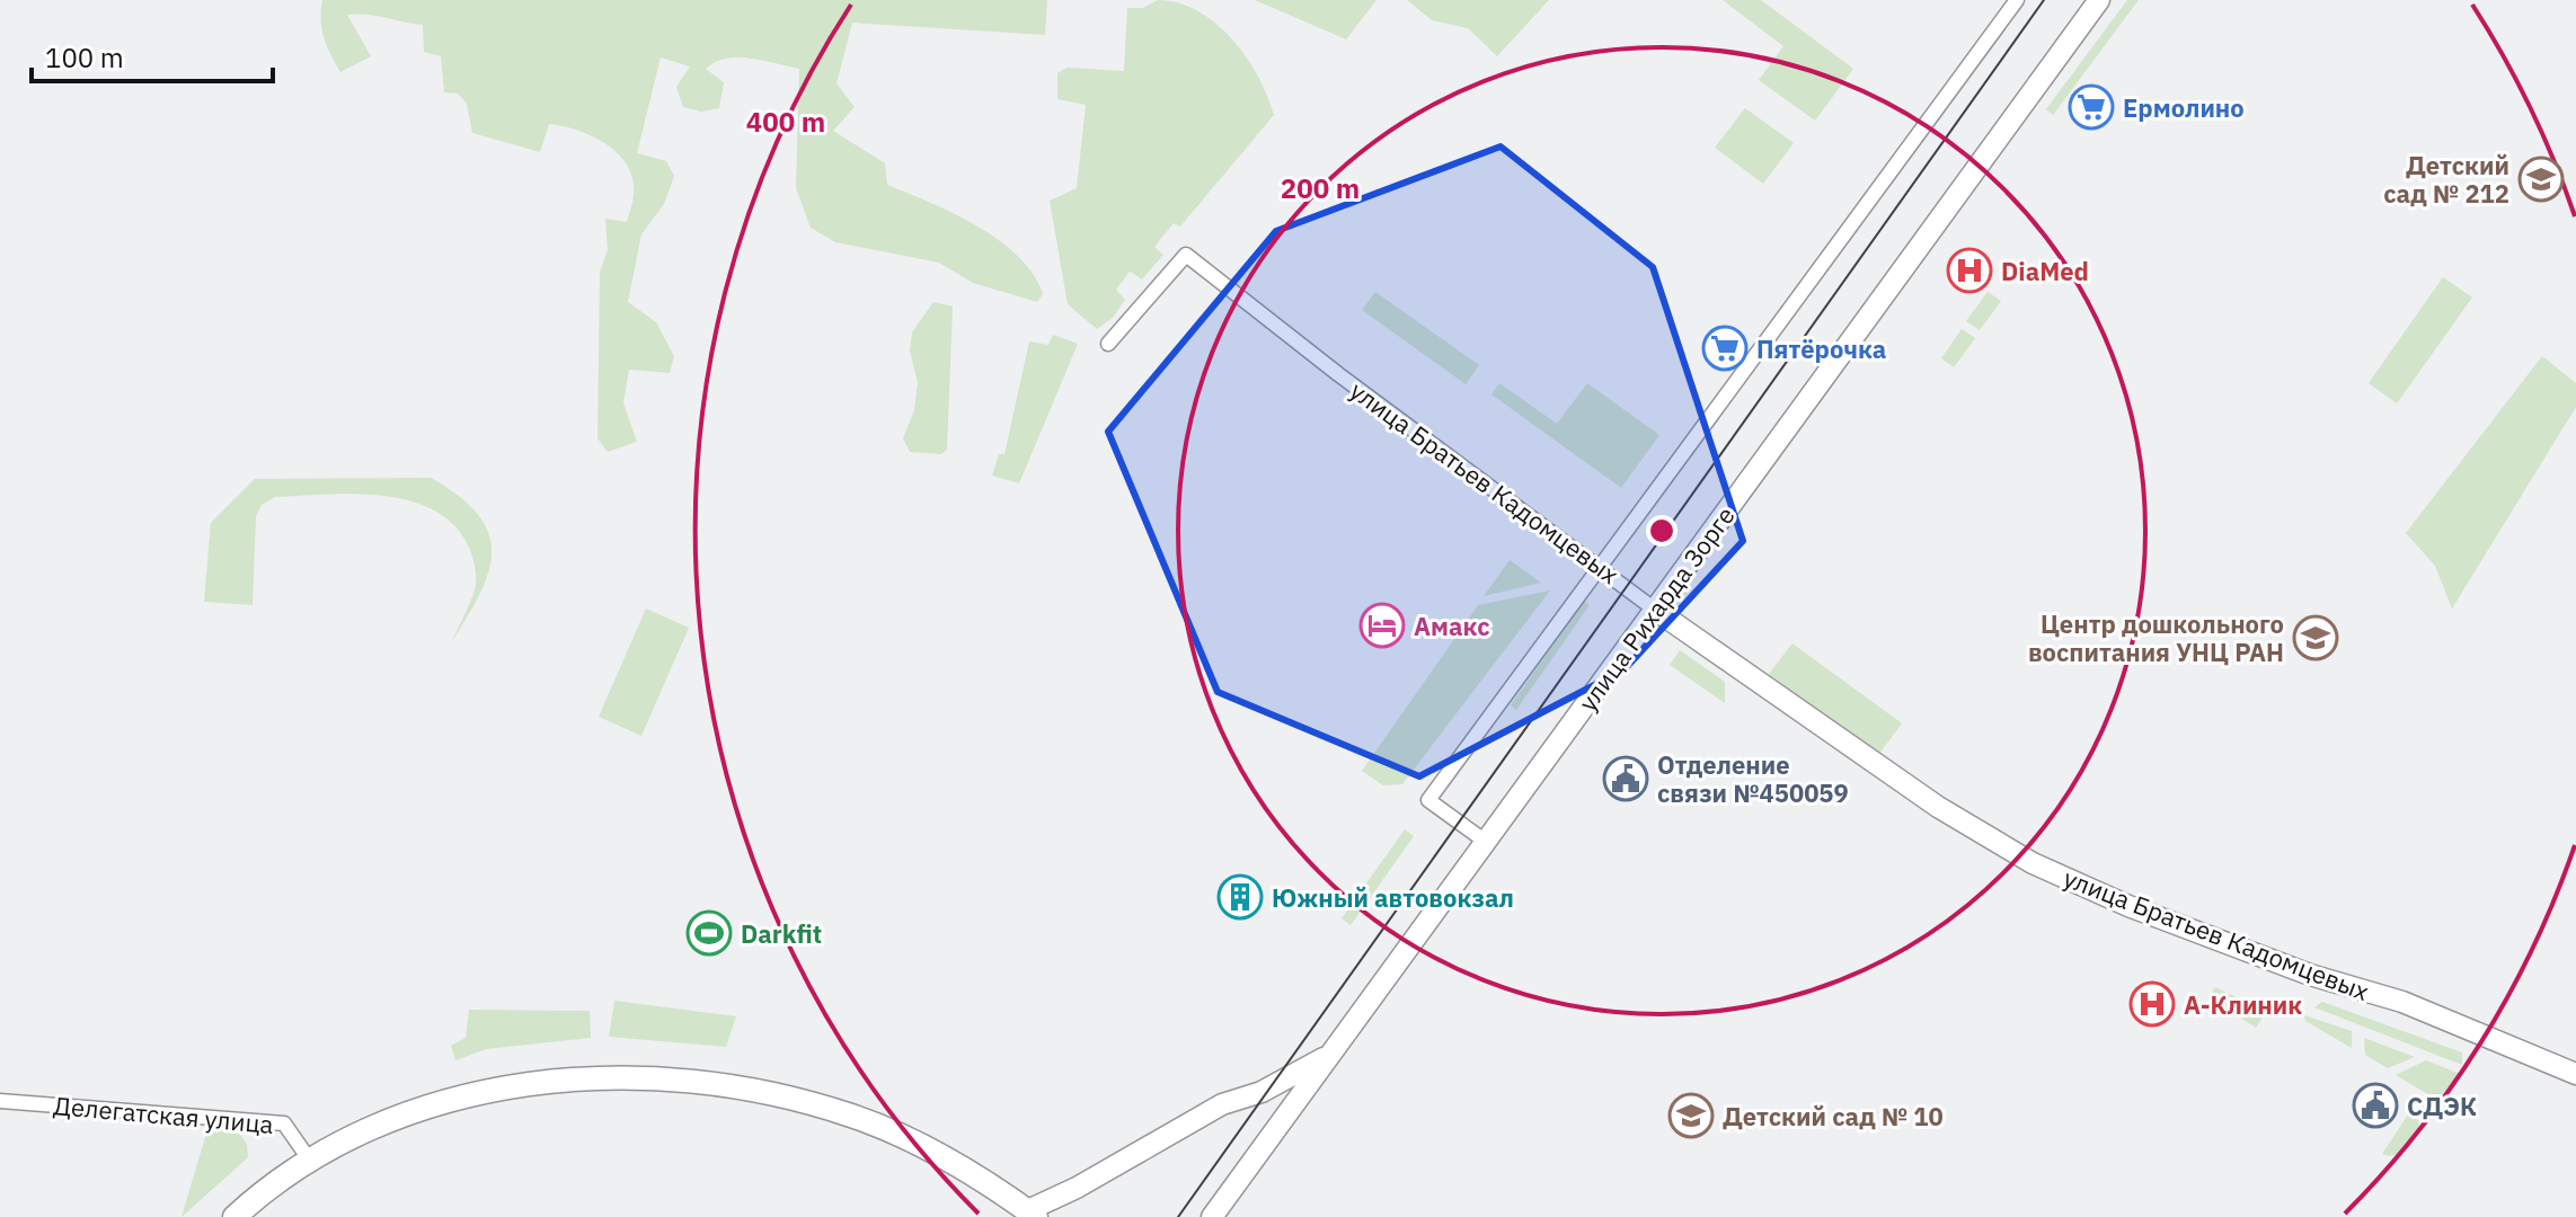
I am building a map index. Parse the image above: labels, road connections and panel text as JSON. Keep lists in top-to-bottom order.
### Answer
{
  "streets": {
    "main road": ["улица Братьев Кадомцевых", "улица Рихарда Зорге"],
    "street": ["Делегатская улица"]
  },
  "crossings": [
    ["улица Братьев Кадомцевых", "улица Рихарда Зорге"]
  ],
  "places": {
    "supermarket": ["Ермолино", "Пятёрочка"],
    "school or university": ["Детский сад № 212", "Центр дошкольного воспитания УНЦ РАН", "Детский сад № 10"],
    "hospital": ["DiaMed", "А-Клиник"],
    "hotel": ["Амакс"],
    "public building": ["Отделение связи №450059", "СДЭК"],
    "building": ["Южный автовокзал"],
    "sports": ["Darkfit"]
  },
  "scale_bar": "100 m",
  "rings": ["400 m", "200 m"]
}
